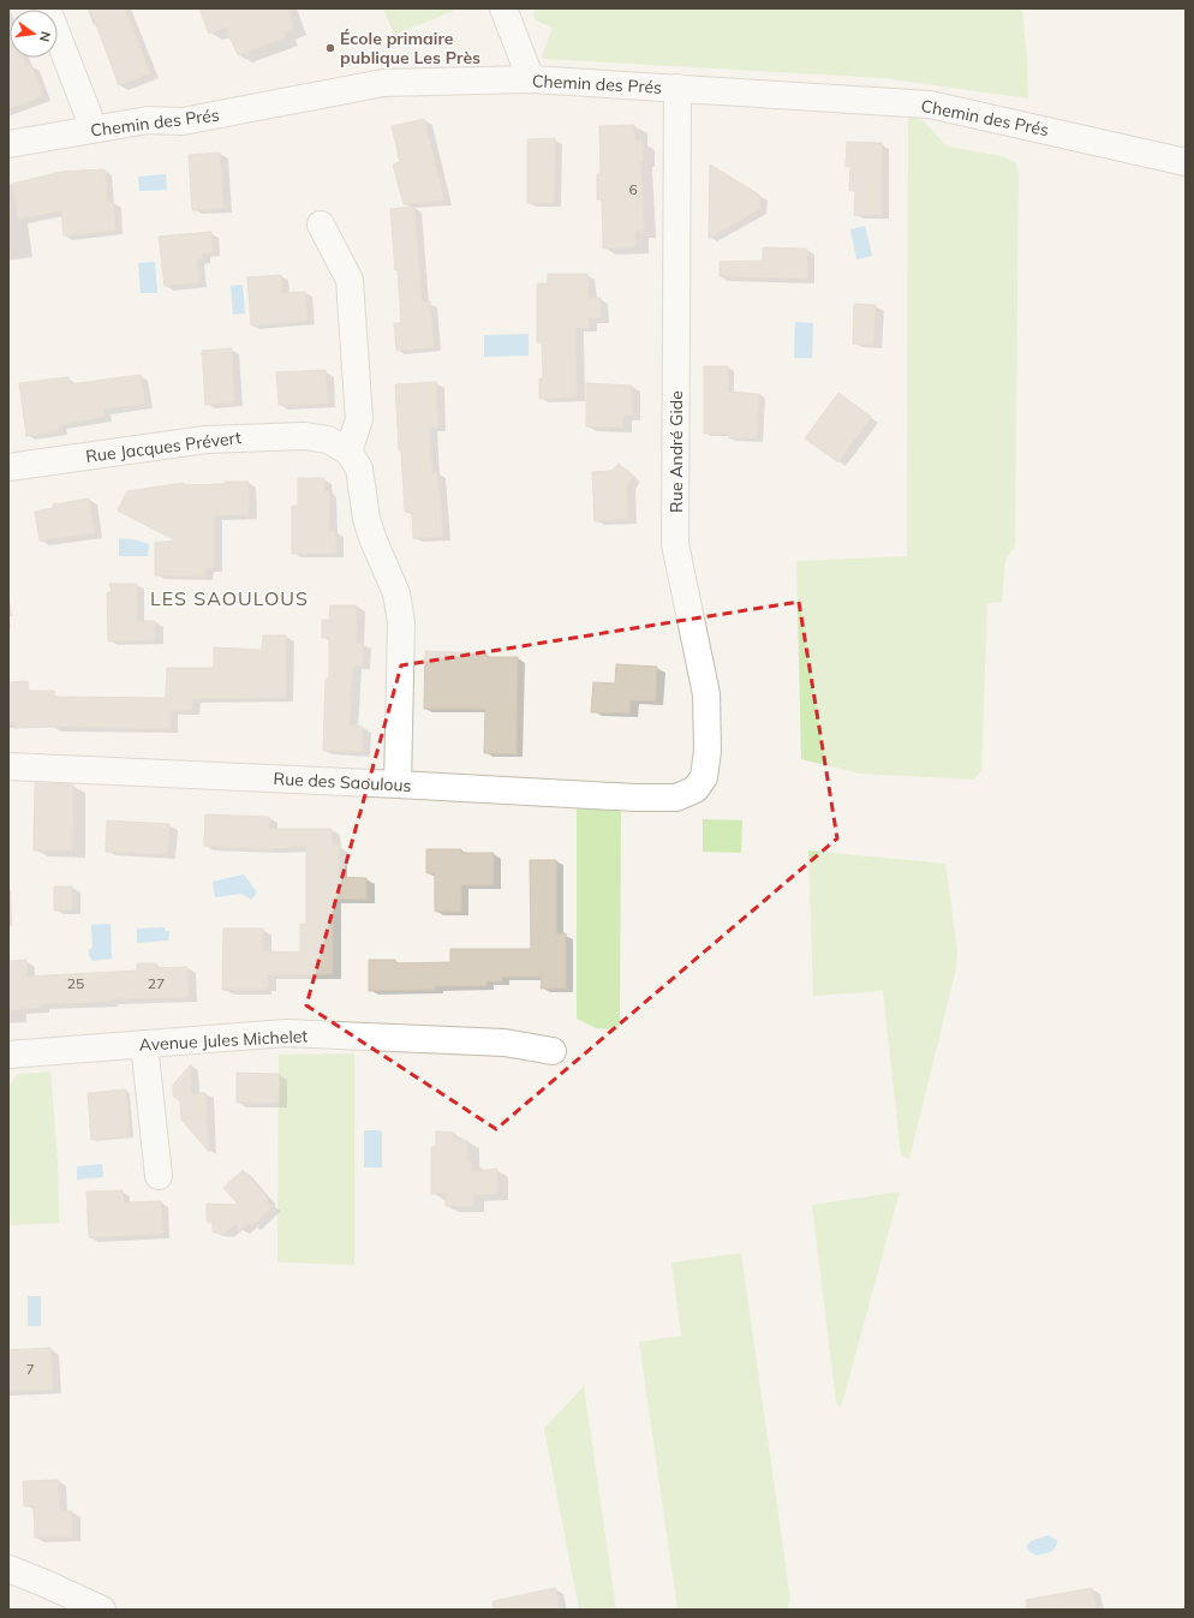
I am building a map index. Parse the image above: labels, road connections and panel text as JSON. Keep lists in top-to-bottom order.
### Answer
{
  "streets": {
    "street": [
      "Chemin des Prés",
      "Rue Jacques Prévert",
      "Rue André Gide",
      "Rue des Saoulous",
      "Avenue Jules Michelet"
    ]
  },
  "crossings": [
    ["Chemin des Prés", "Rue André Gide"],
    ["Rue André Gide", "Rue des Saoulous"]
  ],
  "districts": ["LES SAOULOUS"],
  "places": ["École primaire publique Les Près"],
  "house_numbers": [
    "6",
    "25",
    "27",
    "7"
  ],
  "north": "right"
}
